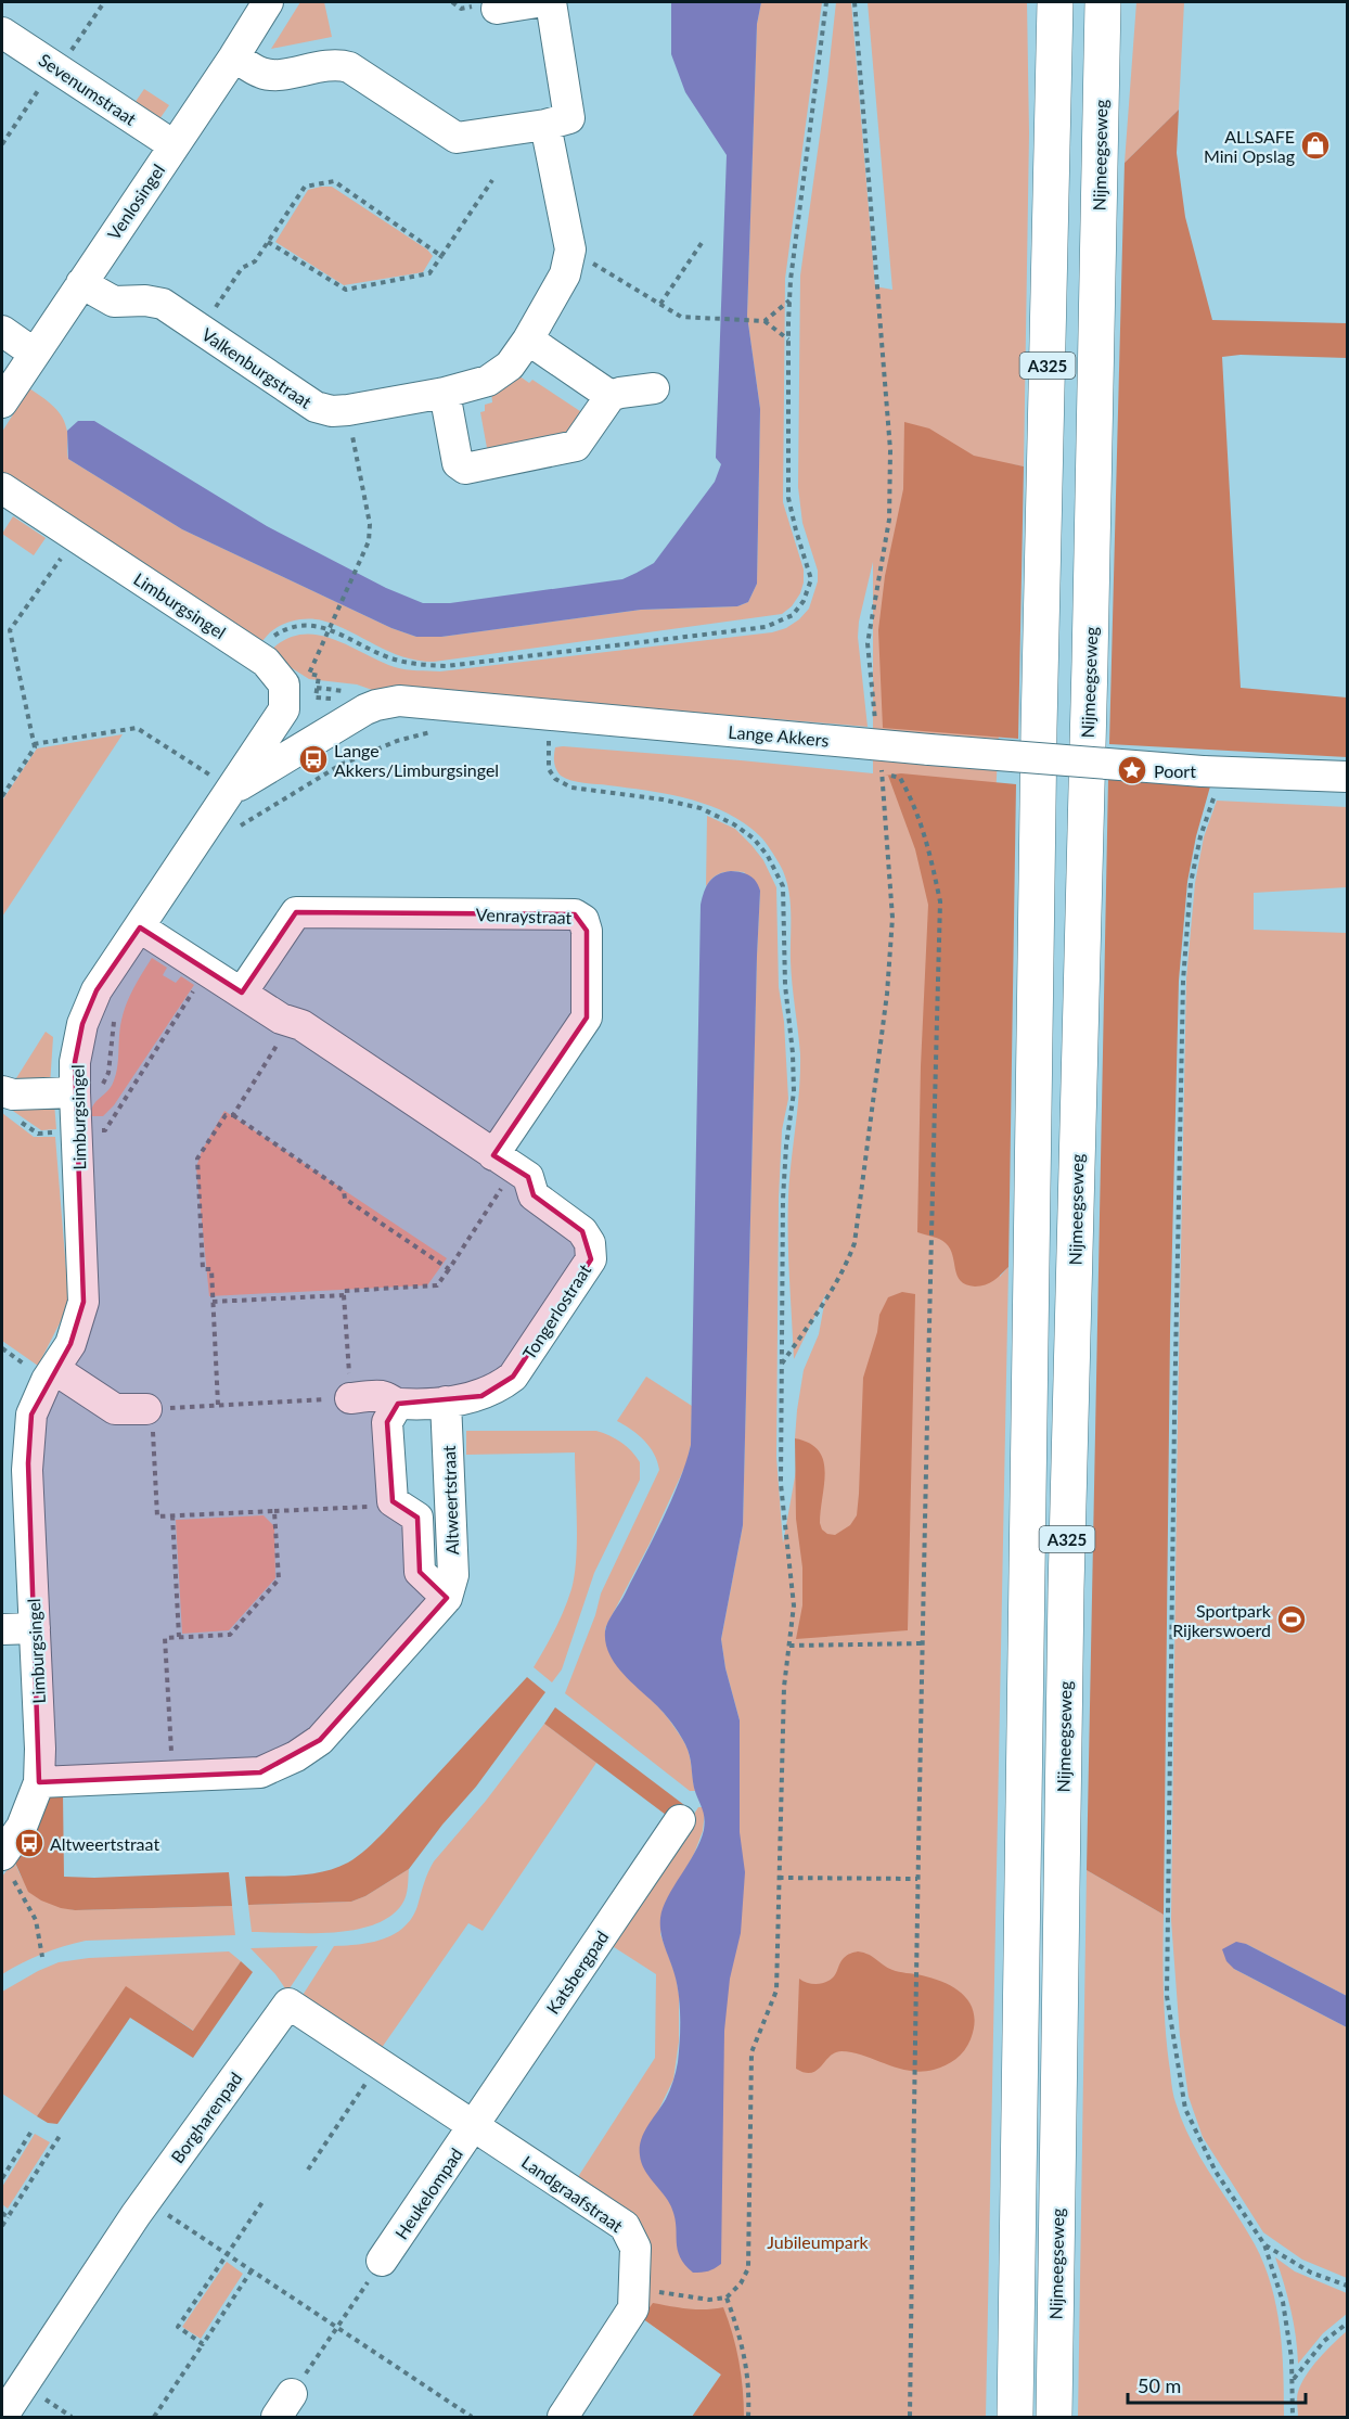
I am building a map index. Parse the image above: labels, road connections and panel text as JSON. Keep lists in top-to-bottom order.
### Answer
{
  "streets": {
    "highway": ["Nijmeegseweg", "A325"],
    "street": [
      "Sevenumstraat",
      "Venlosingel",
      "Valkenburgstraat",
      "Limburgsingel",
      "Lange Akkers",
      "Venraystraat",
      "Tongerlostraat",
      "Altweertstraat",
      "Katsbergpad",
      "Borgharenpad",
      "Heukelompad",
      "Landgraafstraat"
    ]
  },
  "crossings": [
    ["Sevenumstraat", "Venlosingel"],
    ["Venlosingel", "Valkenburgstraat"],
    ["Limburgsingel", "Lange Akkers"],
    ["Limburgsingel", "Tongerlostraat"],
    ["Venraystraat", "Tongerlostraat"],
    ["Tongerlostraat", "Altweertstraat"],
    ["Katsbergpad", "Borgharenpad"],
    ["Katsbergpad", "Heukelompad"],
    ["Katsbergpad", "Landgraafstraat"],
    ["Borgharenpad", "Heukelompad"],
    ["Borgharenpad", "Landgraafstraat"],
    ["Heukelompad", "Landgraafstraat"]
  ],
  "parks": ["Jubileumpark"],
  "places": {
    "shop": ["ALLSAFE Mini Opslag"],
    "bus stop": ["Lange Akkers/Limburgsingel", "Altweertstraat"],
    "place": ["Poort"],
    "sports": ["Sportpark Rijkerswoerd"]
  },
  "scale_bar": "50 m"
}
